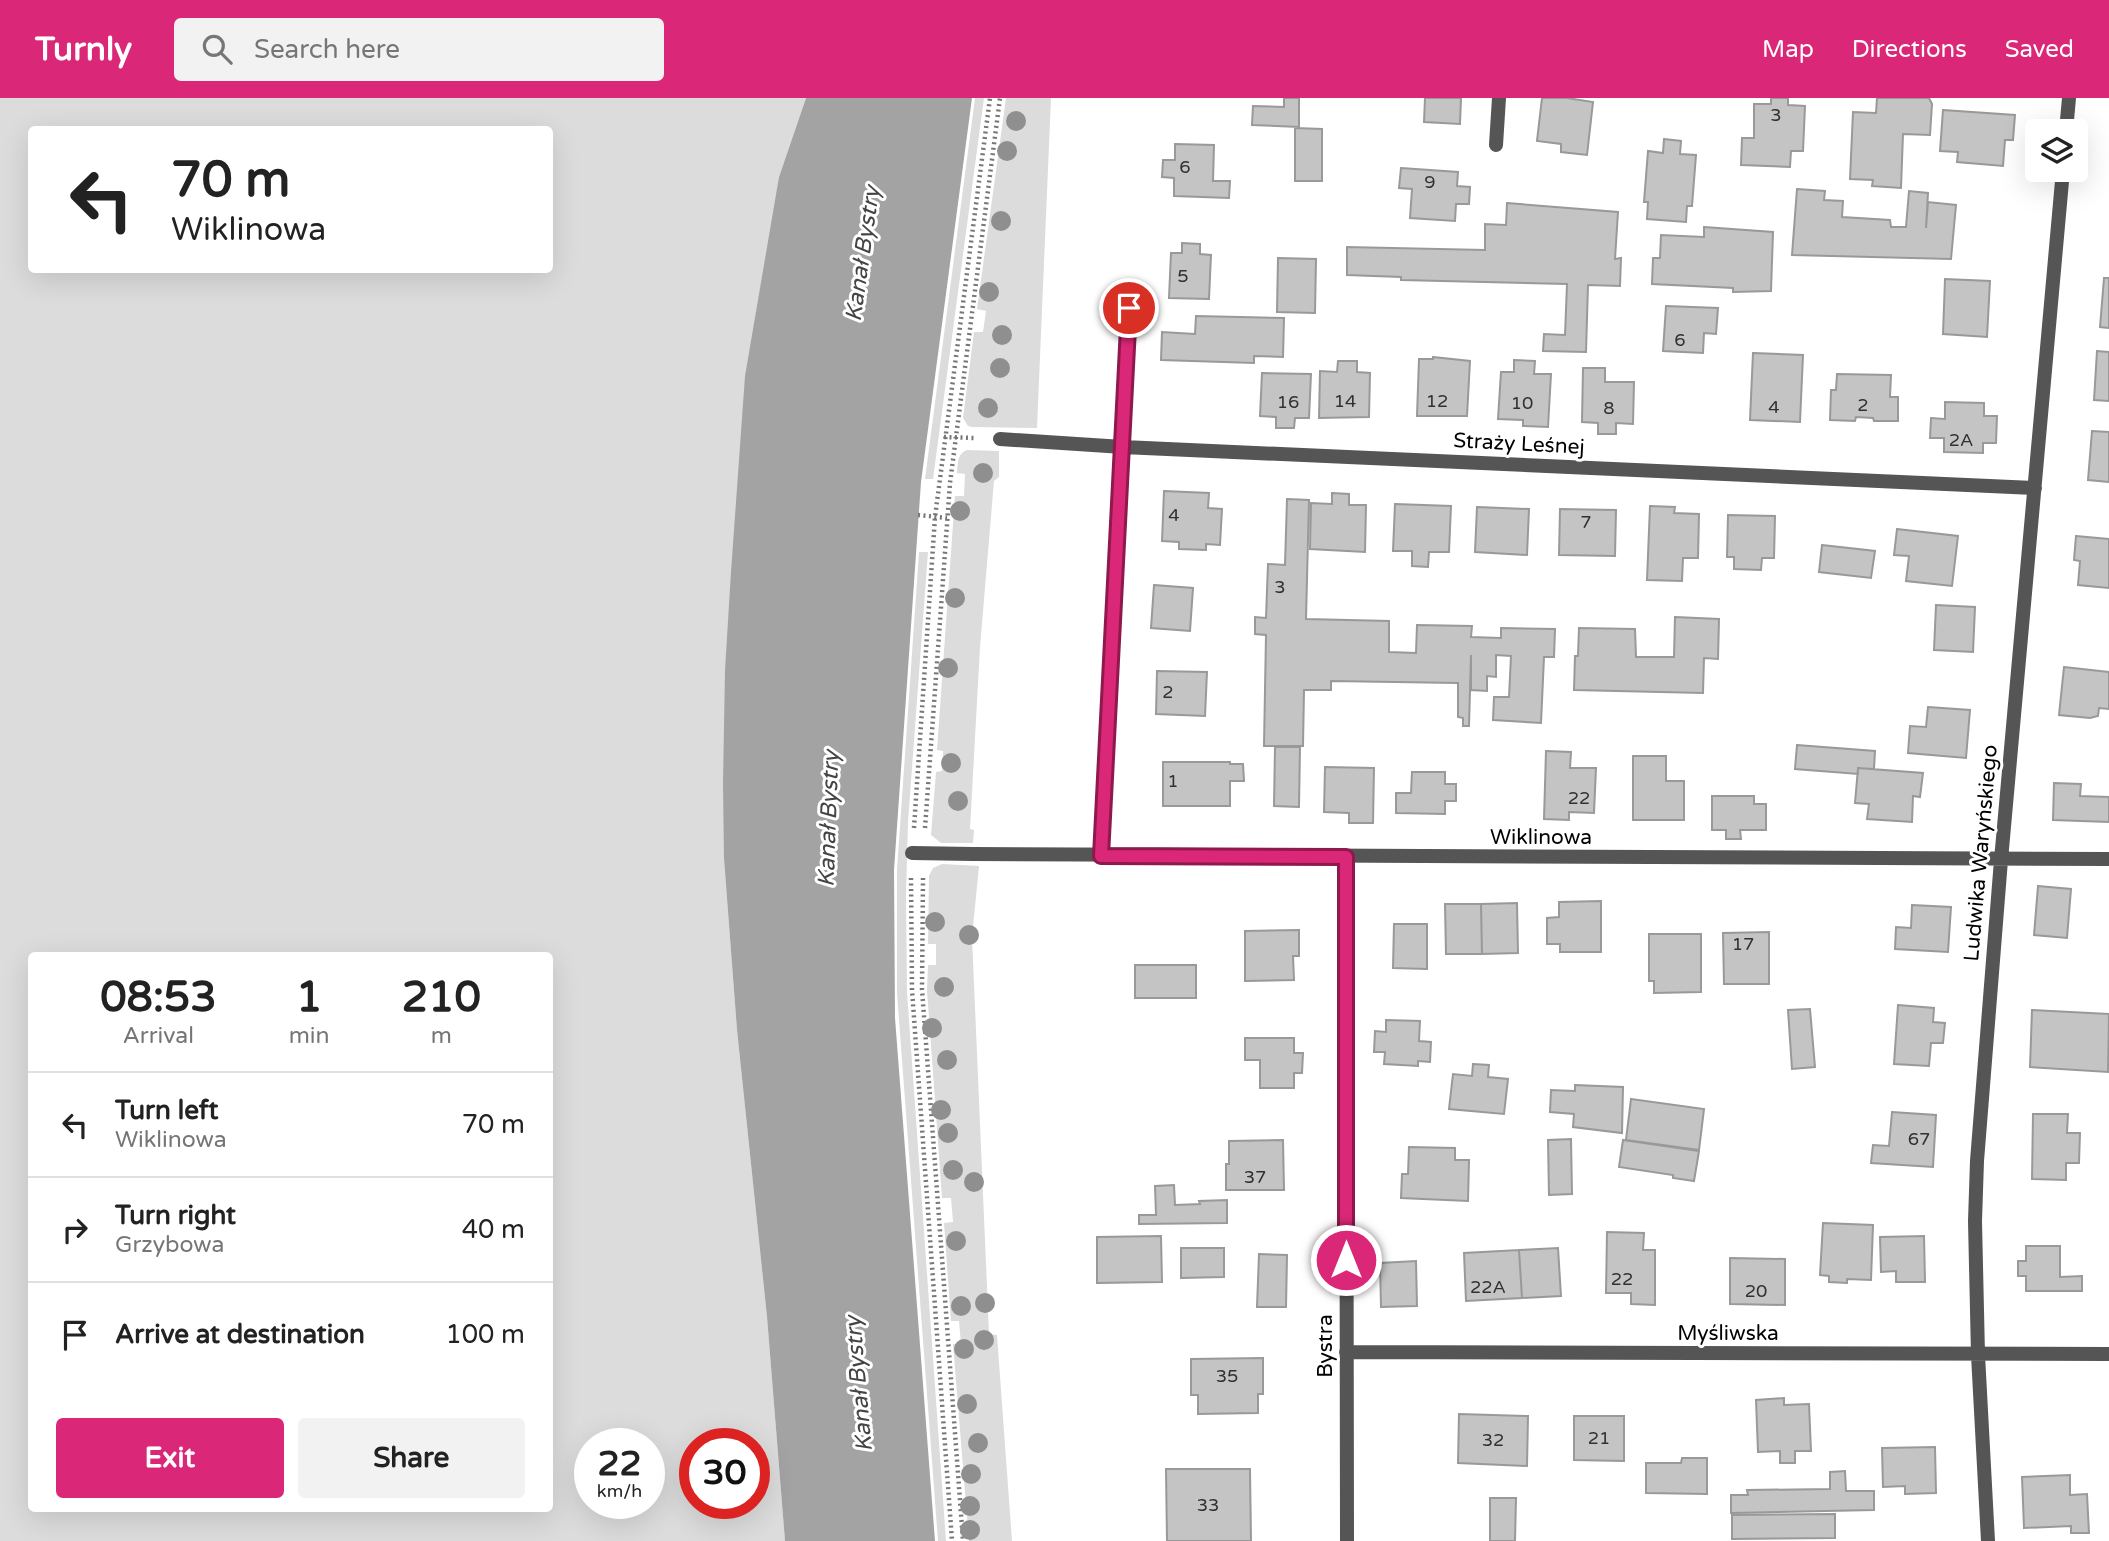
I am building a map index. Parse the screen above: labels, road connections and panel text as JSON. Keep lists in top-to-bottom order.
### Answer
{
  "streets": {
    "street": [
      "Straży Leśnej",
      "Wiklinowa",
      "Ludwika Waryńskiego",
      "Myśliwska",
      "Bystra"
    ]
  },
  "crossings": [
    ["Straży Leśnej", "Ludwika Waryńskiego"],
    ["Wiklinowa", "Ludwika Waryńskiego"],
    ["Wiklinowa", "Bystra"],
    ["Ludwika Waryńskiego", "Myśliwska"],
    ["Myśliwska", "Bystra"]
  ],
  "water": ["Kanał Bystry"],
  "house_numbers": [
    "3",
    "6",
    "9",
    "5",
    "6",
    "14",
    "12",
    "16",
    "10",
    "2",
    "4",
    "8",
    "2A",
    "4",
    "7",
    "3",
    "2",
    "1",
    "22",
    "17",
    "67",
    "37",
    "22",
    "22A",
    "20",
    "35",
    "21",
    "32",
    "33"
  ],
  "page": {
    "header": "Turnly",
    "search": "Search here",
    "nav": ["Map", "Directions", "Saved"],
    "turn": ["70 m", "Wiklinowa"],
    "eta": [
      "08:53",
      "Arrival",
      "1",
      "min",
      "210",
      "m"
    ],
    "list": [
      {
        "name": "Turn left",
        "note": "Wiklinowa",
        "value": "70 m"
      },
      {
        "name": "Turn right",
        "note": "Grzybowa",
        "value": "40 m"
      },
      {
        "name": "Arrive at destination",
        "value": "100 m"
      }
    ],
    "buttons": ["Exit", "Share"],
    "speed": "22 km/h",
    "limit": "30"
  }
}
